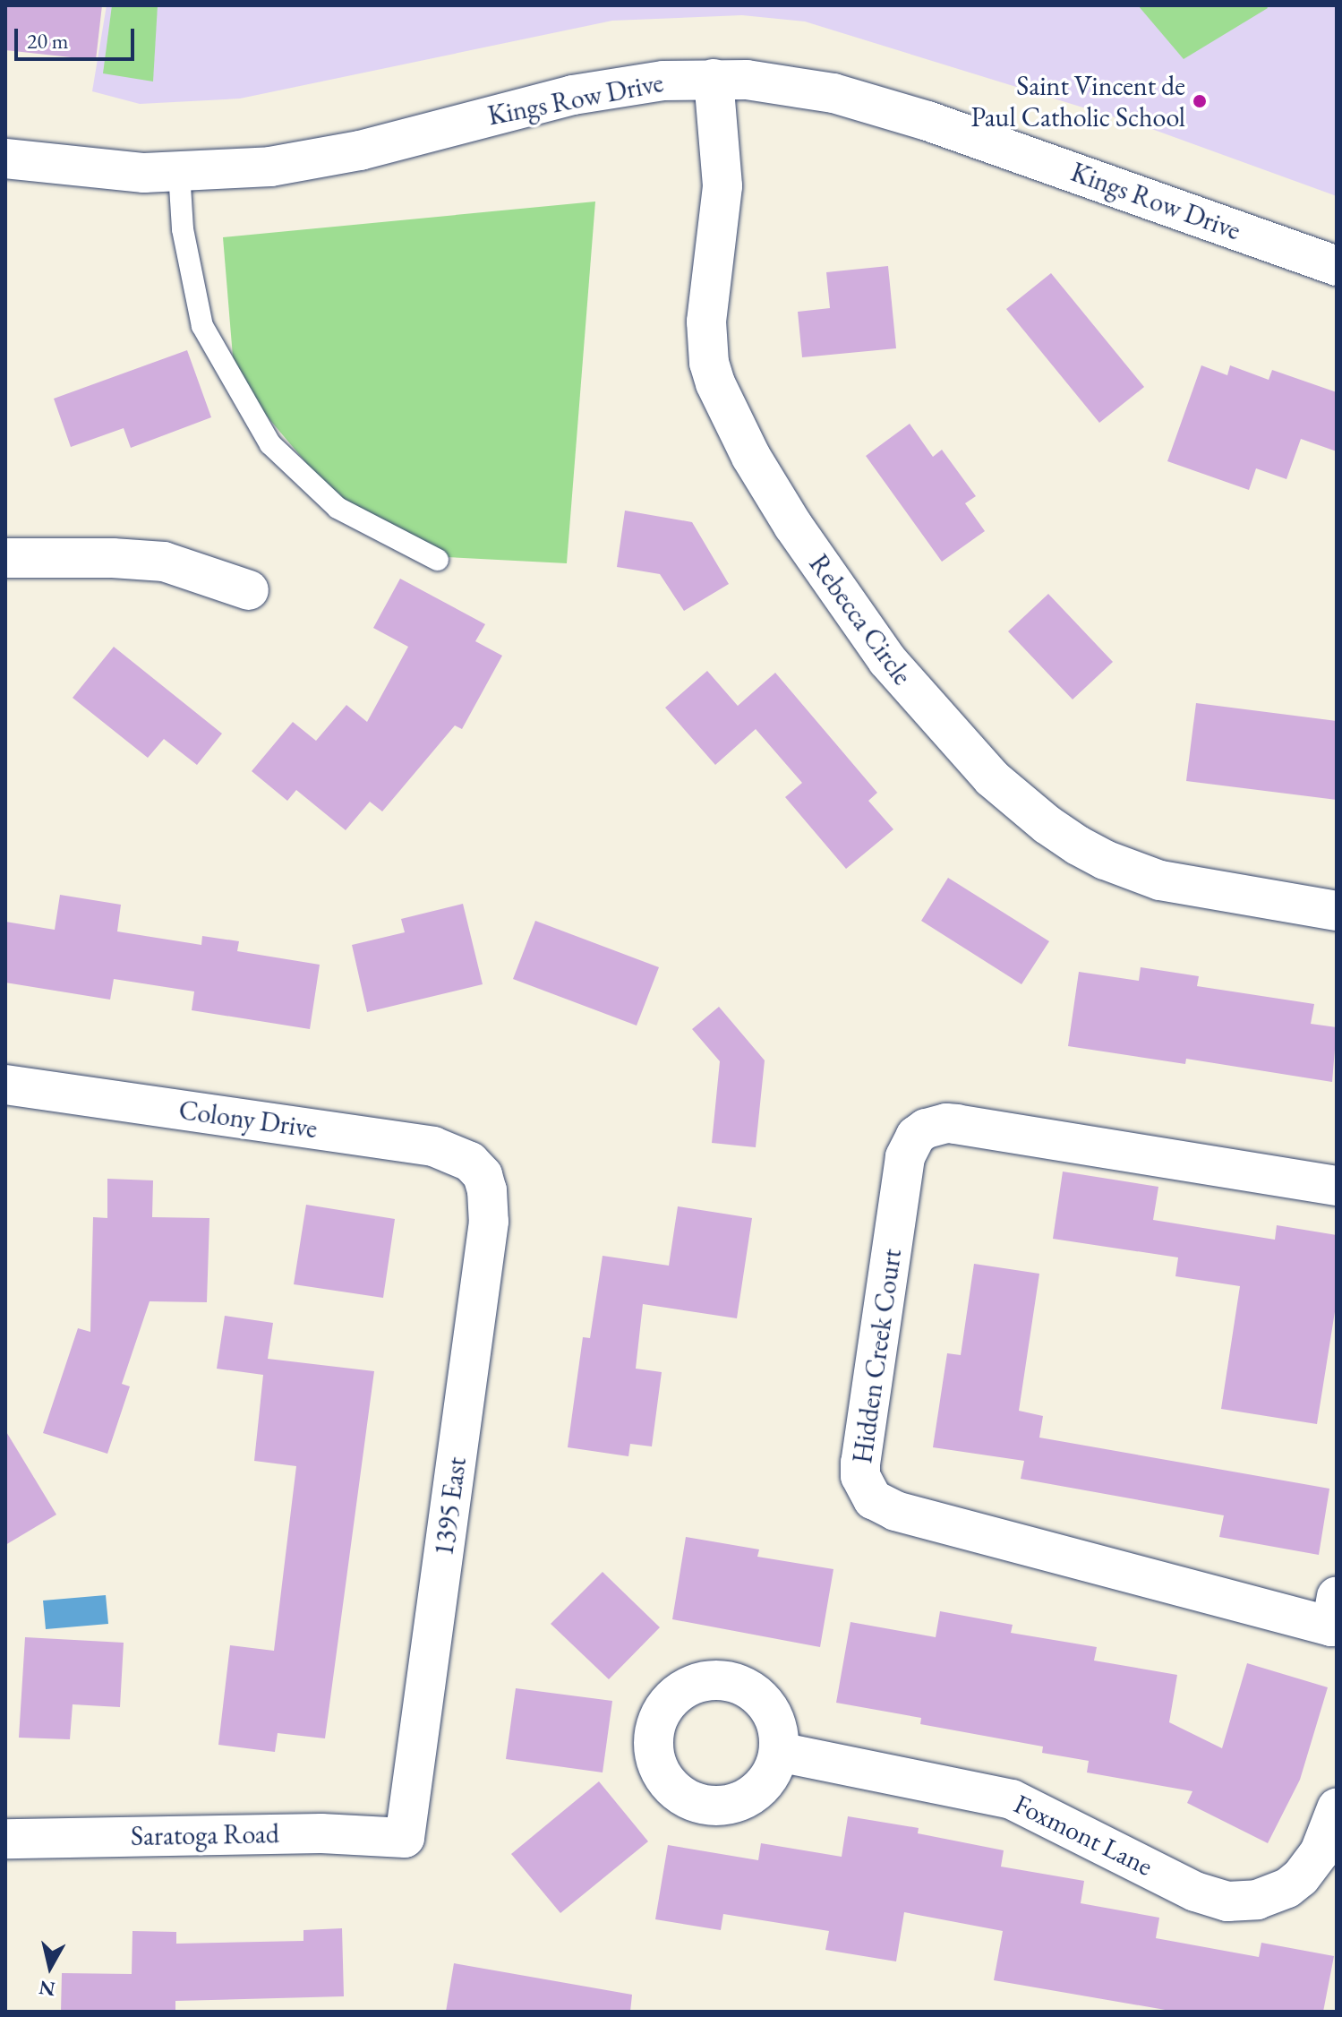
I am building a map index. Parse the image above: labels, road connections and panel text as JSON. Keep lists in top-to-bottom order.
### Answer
{
  "streets": {
    "street": [
      "Kings Row Drive",
      "Rebecca Circle",
      "Colony Drive",
      "Hidden Creek Court",
      "1395 East",
      "Saratoga Road",
      "Foxmont Lane"
    ]
  },
  "crossings": [
    ["Kings Row Drive", "Rebecca Circle"],
    ["Colony Drive", "1395 East"],
    ["1395 East", "Saratoga Road"]
  ],
  "places": ["Saint Vincent de Paul Catholic School"],
  "scale_bar": "20 m",
  "north": "bottom"
}
